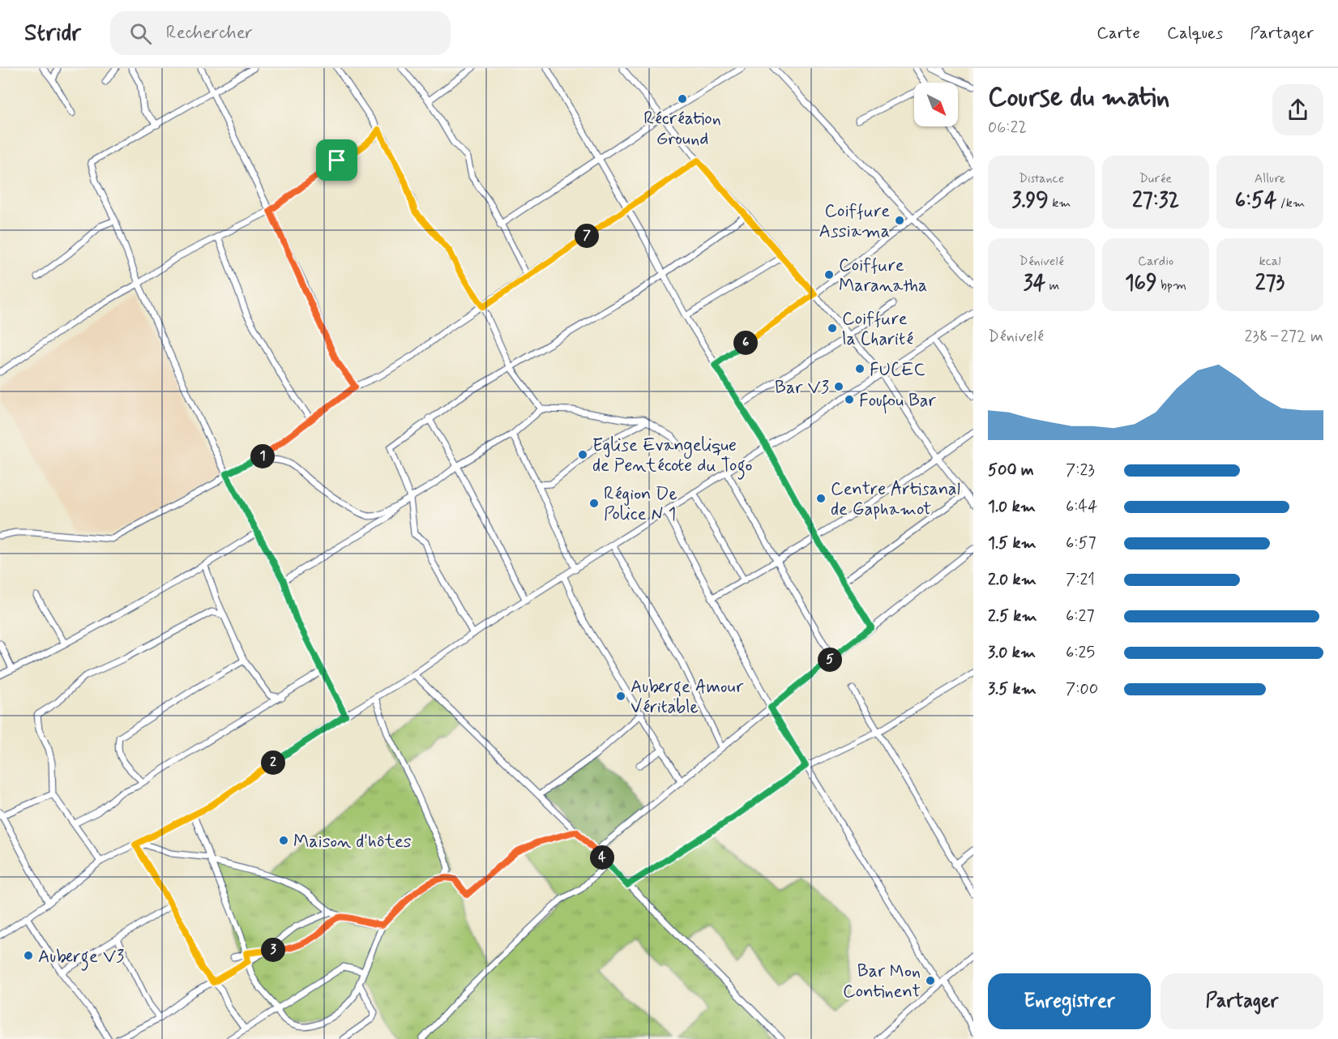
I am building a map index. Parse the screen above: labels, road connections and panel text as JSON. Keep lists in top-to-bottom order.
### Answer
{
  "places": [
    "Récréation Ground",
    "Coiffure Assiama",
    "Coiffure Maranatha",
    "Coiffure la Charité",
    "FUCEC",
    "Bar V3",
    "Foufou Bar",
    "Eglise Evangelique de Pentécote du Togo",
    "Centre Artisanal de Gaphamot",
    "Région De Police N 1",
    "Auberge Amour Véritable",
    "Maison d'hôtes",
    "Auberge V3",
    "Bar Mon Continent"
  ],
  "north": "bottom right",
  "page": {
    "header": "Stridr",
    "search": "Rechercher",
    "nav": ["Carte", "Calques", "Partager"],
    "heading": ["Course du matin", "06:22"],
    "stats": [
      ["Distance", "3.99 km"],
      ["Durée", "27:32"],
      ["Allure", "6:54 /km"],
      ["Dénivelé", "34 m"],
      ["Cardio", "169 bpm"],
      ["kcal", "273"]
    ],
    "pins": [
      "7",
      "6",
      "1",
      "5",
      "2",
      "4",
      "3"
    ],
    "chart": ["Dénivelé", "238–272 m"],
    "list": [
      {
        "name": "500 m",
        "note": "7:23"
      },
      {
        "name": "1.0 km",
        "note": "6:44"
      },
      {
        "name": "1.5 km",
        "note": "6:57"
      },
      {
        "name": "2.0 km",
        "note": "7:21"
      },
      {
        "name": "2.5 km",
        "note": "6:27"
      },
      {
        "name": "3.0 km",
        "note": "6:25"
      },
      {
        "name": "3.5 km",
        "note": "7:00"
      }
    ],
    "buttons": ["Enregistrer", "Partager"]
  }
}
